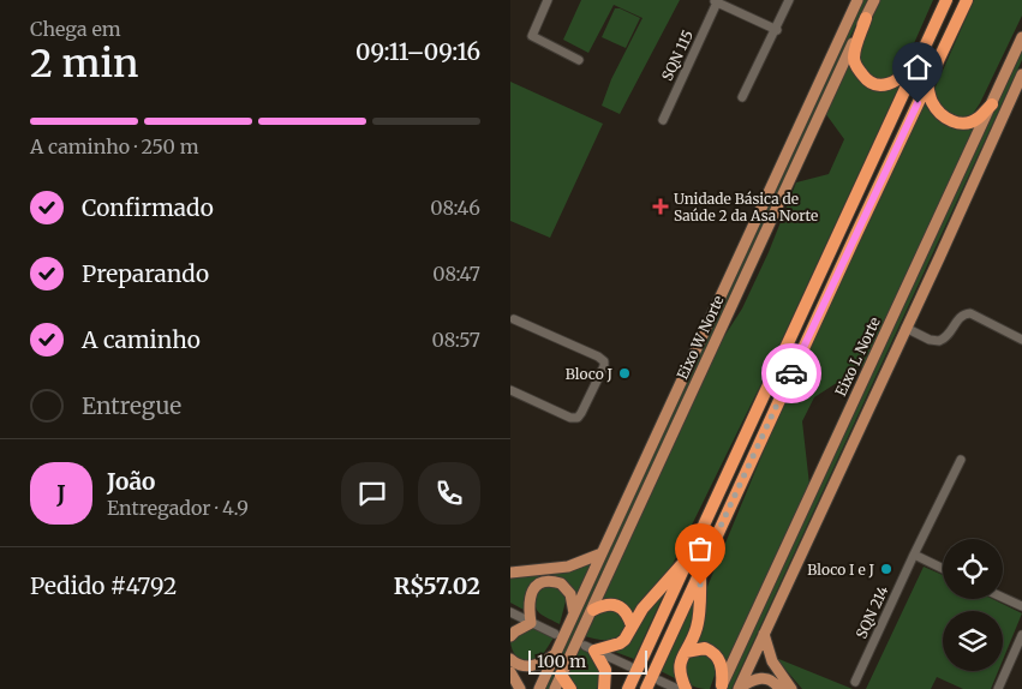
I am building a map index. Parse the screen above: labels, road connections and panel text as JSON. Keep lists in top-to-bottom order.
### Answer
{
  "streets": {
    "main road": ["Eixo W Norte", "Eixo L Norte"],
    "street": ["SQN 115", "SQN 214"]
  },
  "places": {
    "health": ["Unidade Básica de Saúde 2 da Asa Norte"],
    "other": ["Bloco J", "Bloco I e J"]
  },
  "scale_bar": "100 m",
  "page": {
    "heading": ["2 min", "Chega em", "09:11–09:16"],
    "panel": [
      "João",
      "Entregador · 4.9",
      "Pedido #4792",
      "R$57.02"
    ],
    "bar": "A caminho · 250 m",
    "list": [
      ["Confirmado", "08:46"],
      ["Preparando", "08:47"],
      ["A caminho", "08:57"],
      "Entregue"
    ],
    "round": "J",
    "scale": "100 m"
  }
}
